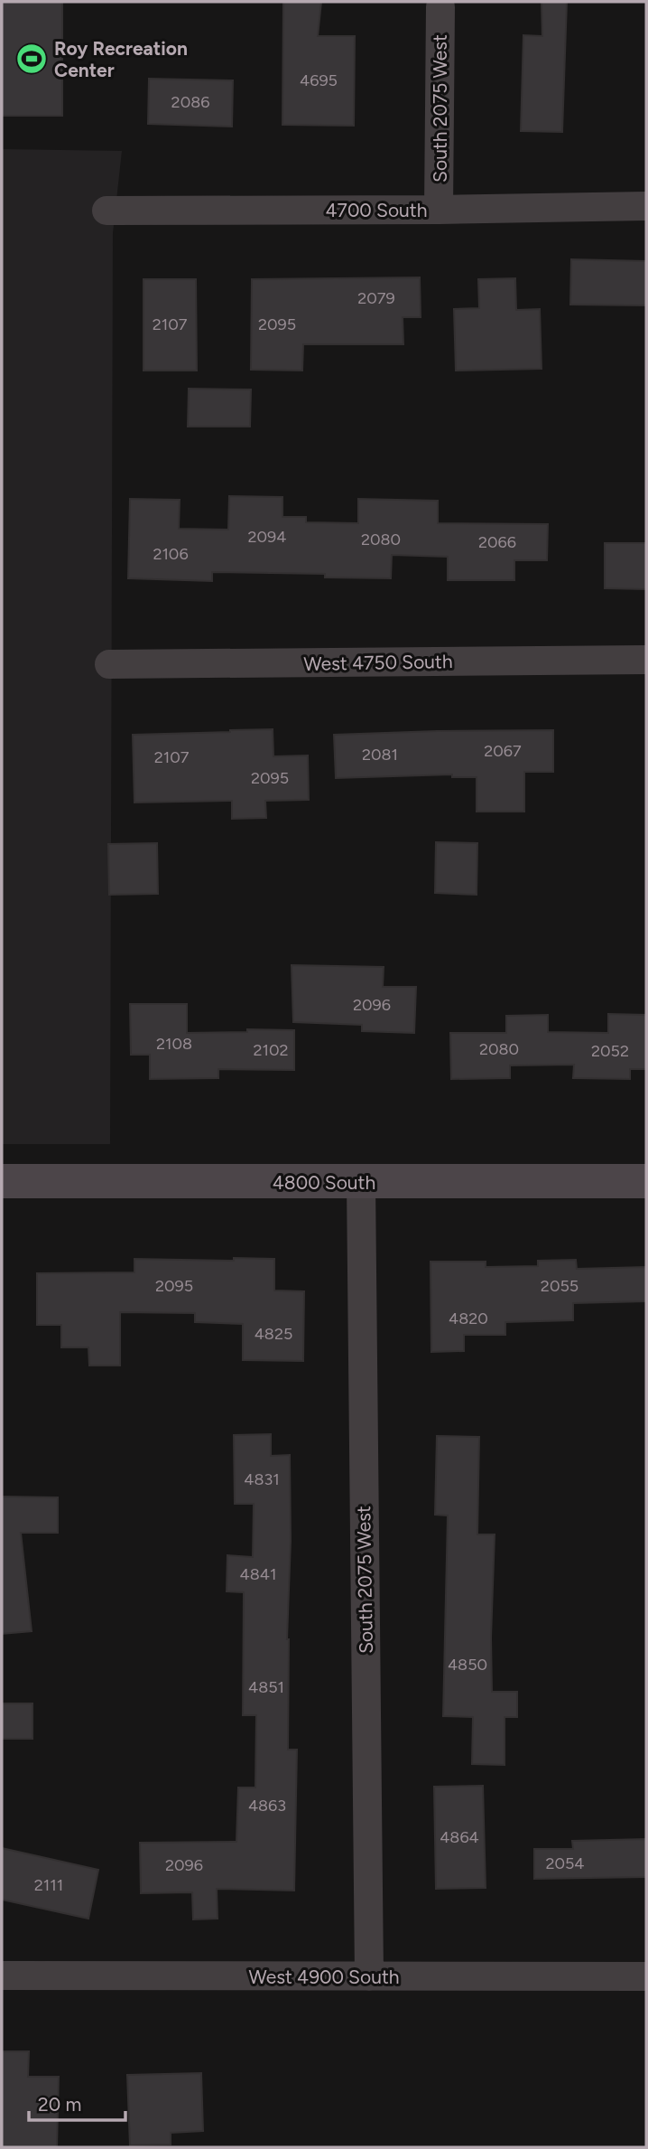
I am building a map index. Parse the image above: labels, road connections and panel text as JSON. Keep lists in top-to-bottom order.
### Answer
{
  "streets": {
    "main road": ["4800 South"],
    "street": [
      "South 2075 West",
      "4700 South",
      "West 4750 South",
      "West 4900 South"
    ]
  },
  "crossings": [
    ["South 2075 West", "4700 South"],
    ["South 2075 West", "4800 South"],
    ["South 2075 West", "West 4900 South"]
  ],
  "places": {
    "sports": ["Roy Recreation Center"]
  },
  "house_numbers": [
    "4695",
    "2086",
    "2079",
    "2107",
    "2095",
    "2094",
    "2080",
    "2066",
    "2106",
    "2067",
    "2081",
    "2107",
    "2095",
    "2096",
    "2108",
    "2080",
    "2102",
    "2052",
    "2095",
    "2055",
    "4820",
    "4825",
    "4831",
    "4841",
    "4850",
    "4851",
    "4863",
    "4864",
    "2054",
    "2096",
    "2111"
  ],
  "scale_bar": "20 m"
}
